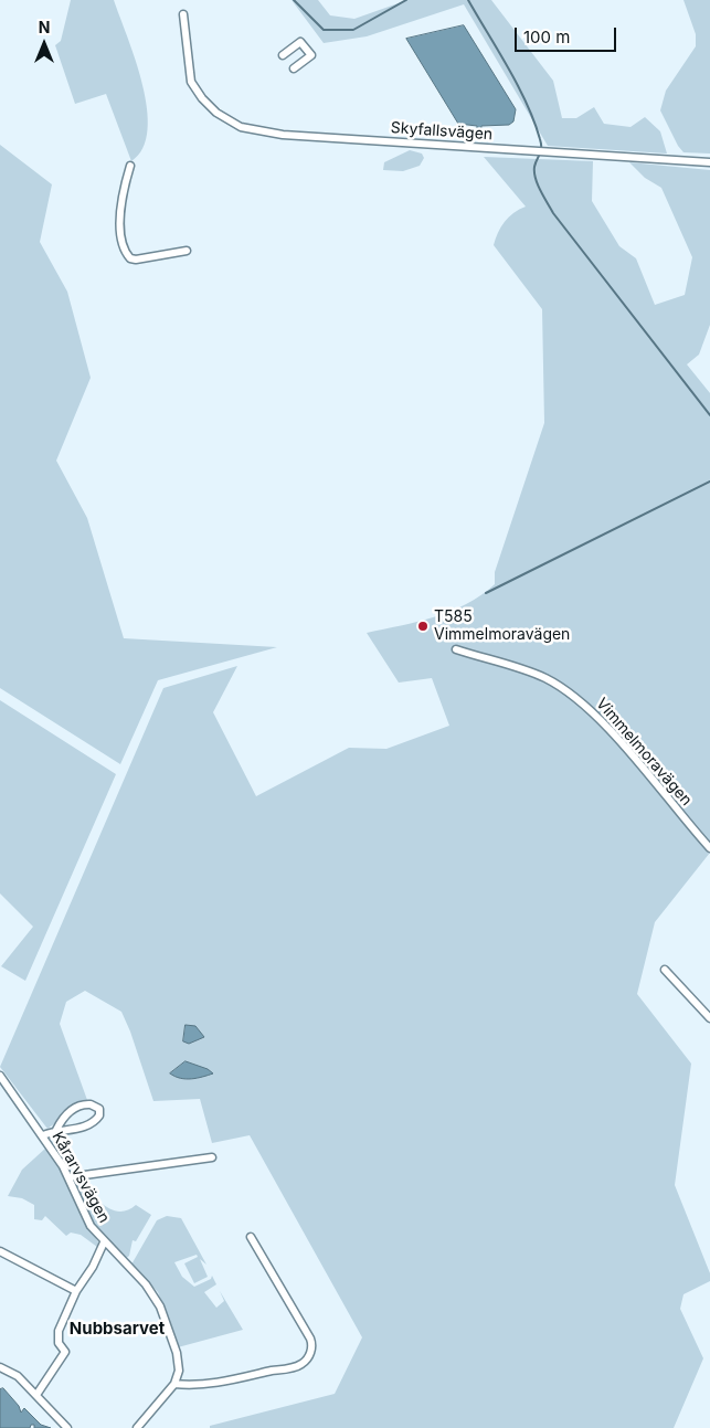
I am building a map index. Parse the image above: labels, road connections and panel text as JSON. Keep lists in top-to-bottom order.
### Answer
{
  "streets": {
    "street": ["Skyfallsvägen", "Vimmelmoravägen", "Kårarvsvägen"]
  },
  "districts": ["Nubbsarvet"],
  "places": ["T585 Vimmelmoravägen"],
  "scale_bar": "100 m",
  "north": "top"
}
